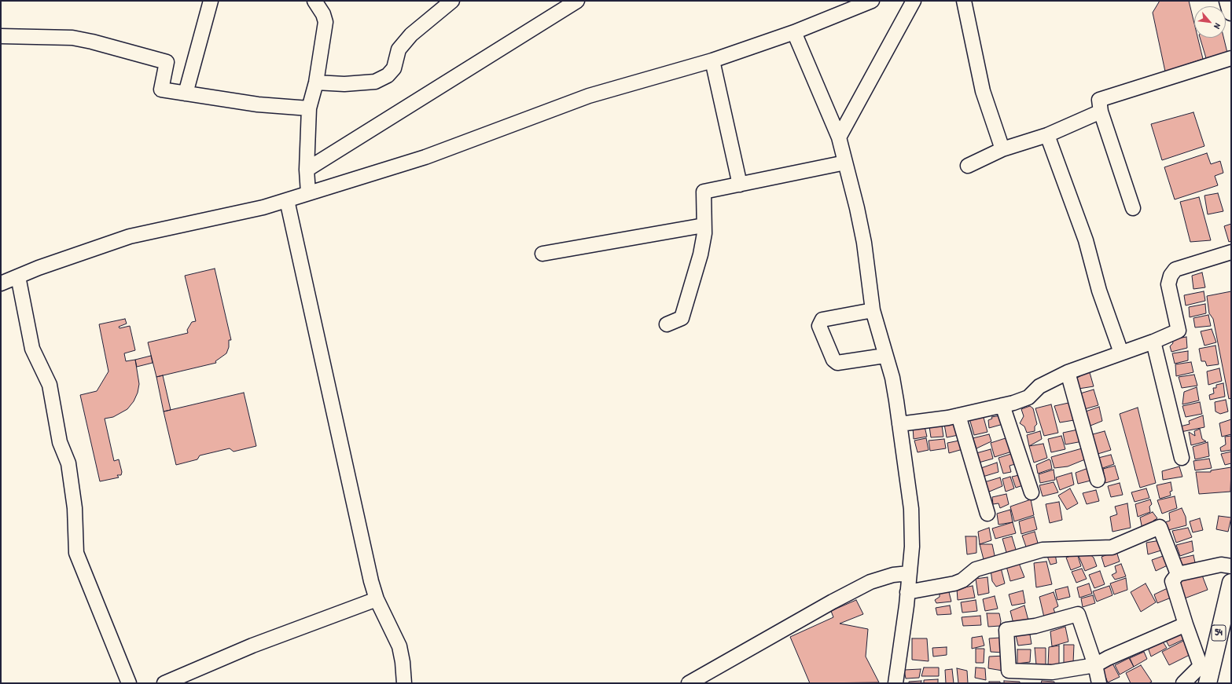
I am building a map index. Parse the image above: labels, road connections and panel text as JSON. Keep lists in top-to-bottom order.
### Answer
{
  "streets": {
    "main road": ["54"]
  },
  "north": "bottom right"
}
